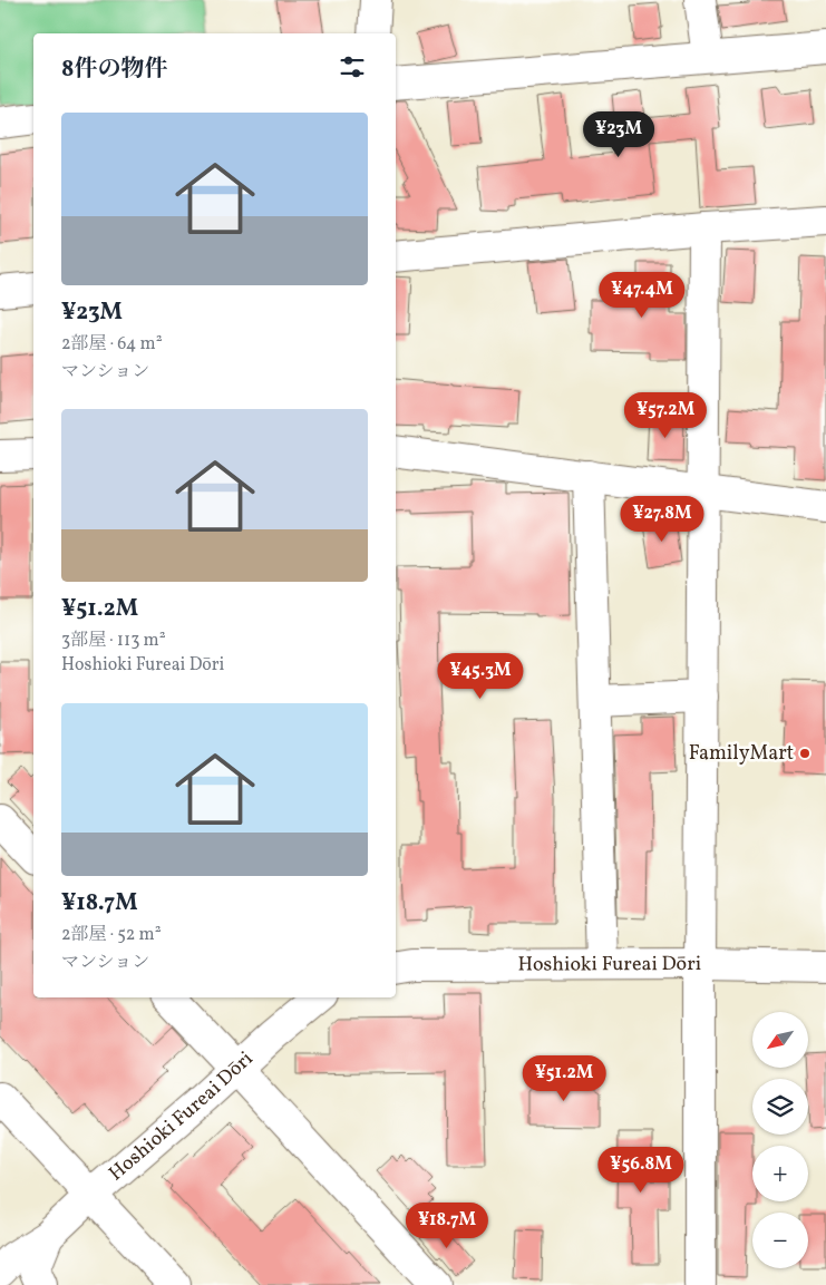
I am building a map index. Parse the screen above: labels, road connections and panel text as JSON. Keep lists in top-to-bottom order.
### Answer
{
  "streets": {
    "street": ["Hoshioki Fureai Dōri"]
  },
  "places": ["FamilyMart"],
  "north": "bottom left",
  "page": {
    "heading": "8件の物件",
    "list": [
      {
        "name": "¥23M",
        "note": "2部屋 · 64 m² · マンション"
      },
      {
        "name": "¥51.2M",
        "note": "3部屋 · 113 m² · Hoshioki Fureai Dōri"
      },
      {
        "name": "¥18.7M",
        "note": "2部屋 · 52 m² · マンション"
      }
    ],
    "price": [
      "¥23M",
      "¥47.4M",
      "¥57.2M",
      "¥27.8M",
      "¥45.3M",
      "¥51.2M",
      "¥56.8M",
      "¥18.7M"
    ],
    "map_buttons": ["+", "−"]
  }
}
